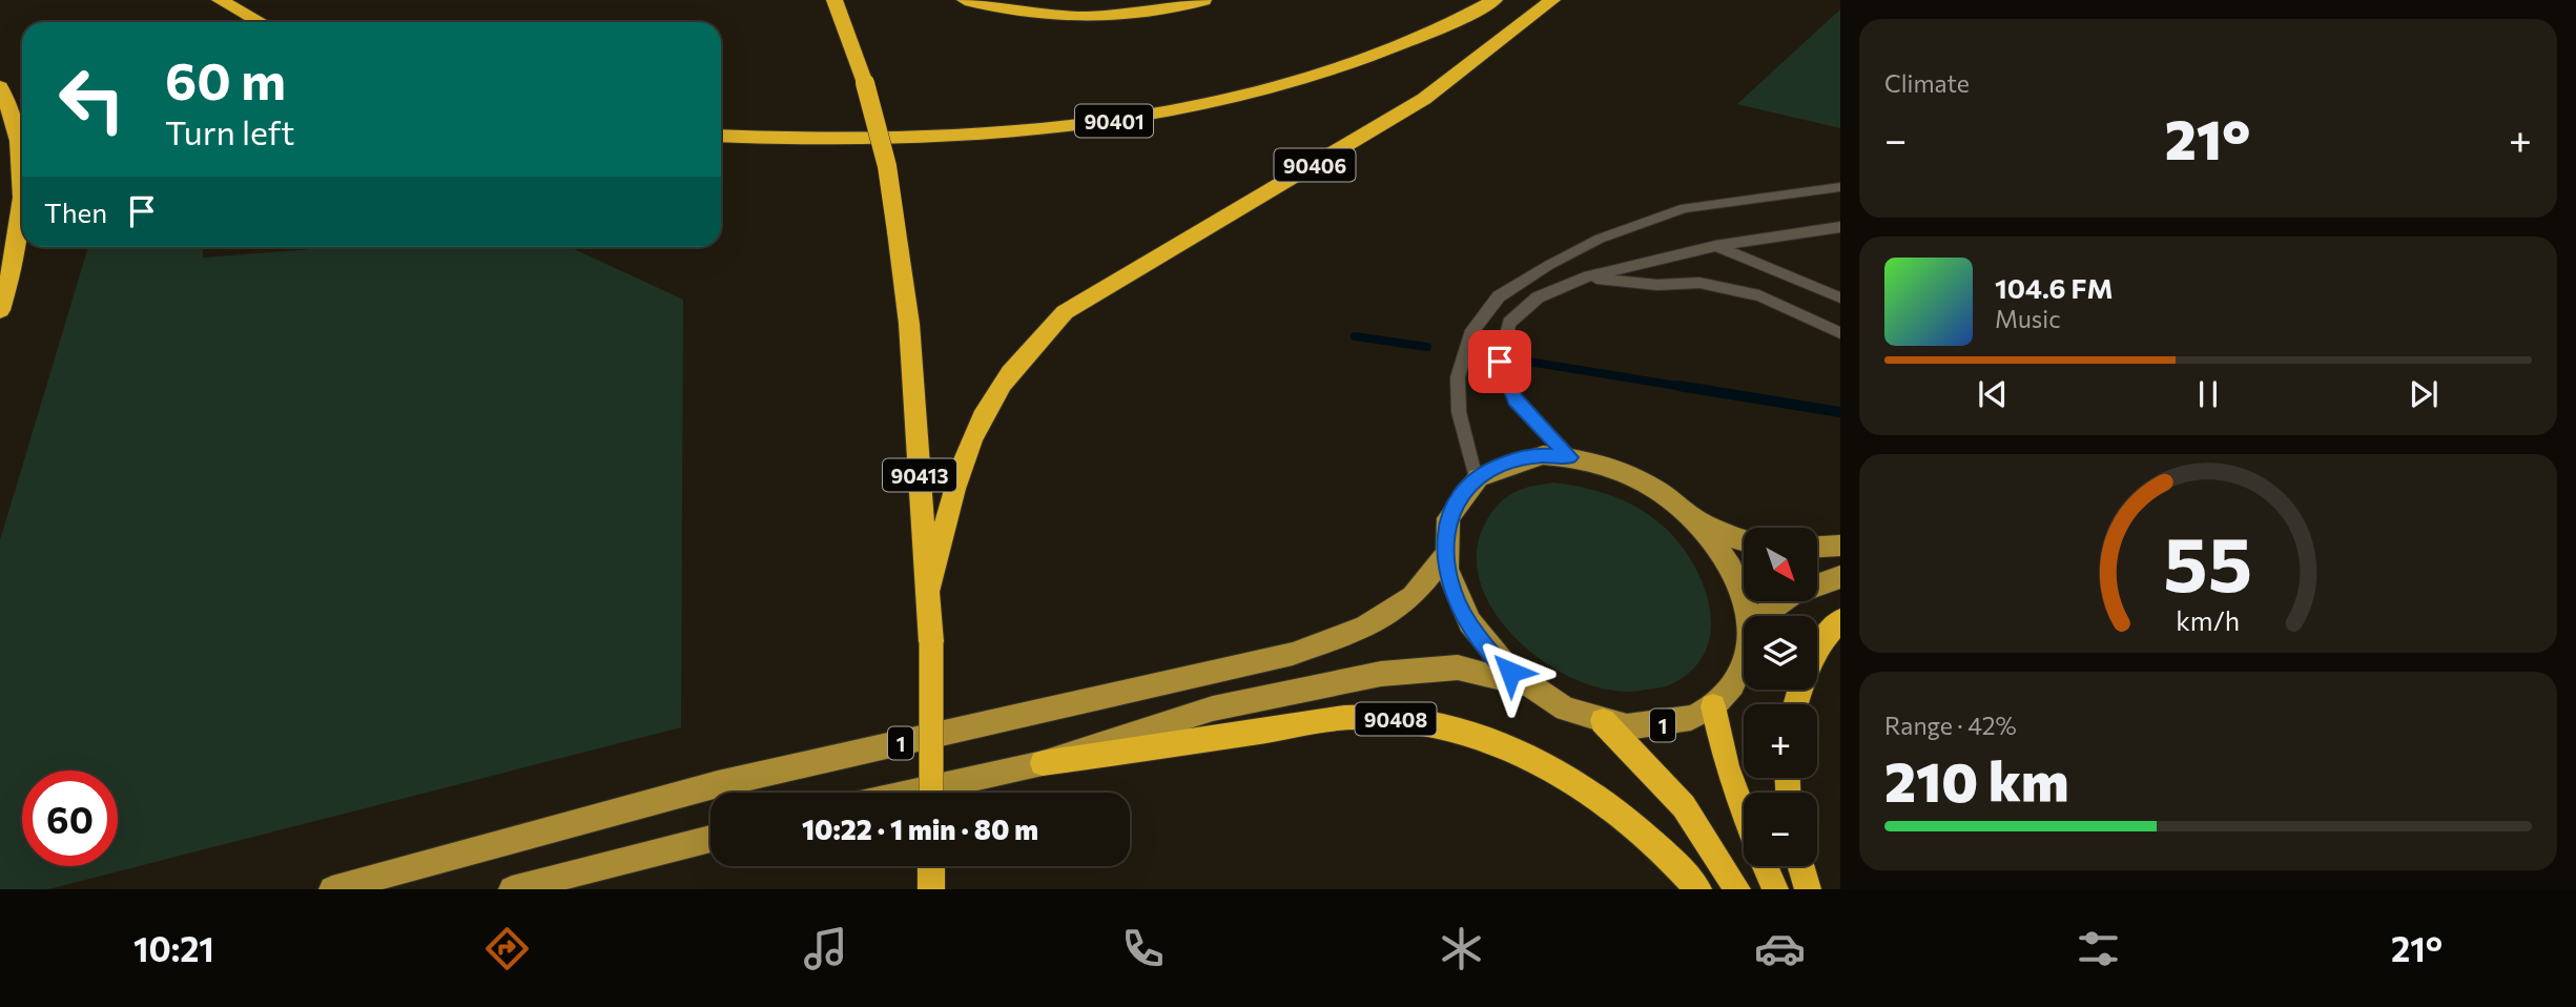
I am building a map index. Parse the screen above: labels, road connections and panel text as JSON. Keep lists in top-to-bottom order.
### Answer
{
  "streets": {
    "highway": [
      "90401",
      "90406",
      "90413",
      "90408"
    ],
    "main road": ["1"]
  },
  "crossings": [
    ["90406", "90413"],
    ["90408", "1"]
  ],
  "north": "bottom right",
  "page": {
    "tile": [
      "Climate",
      ["Range · 42%", "210 km"]
    ],
    "turn": ["60 m", "Turn left"],
    "heat": ["−", "21°", "+"],
    "then": "Then",
    "song": ["104.6 FM", "Music"],
    "map_buttons": ["+", "−"],
    "limit": "60",
    "trip": "10:22 · 1 min · 80 m",
    "tabs": ["10:21", "21°"],
    "gauge": ["55", "km/h"]
  }
}
